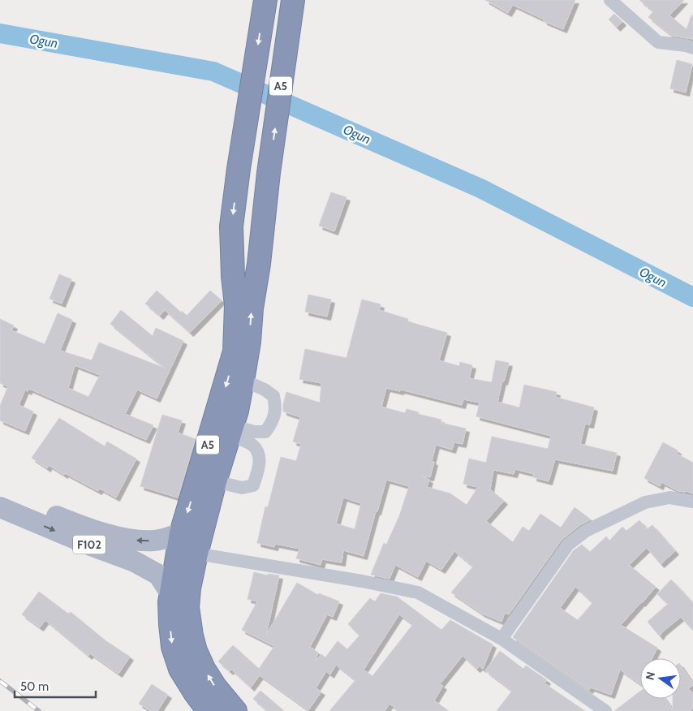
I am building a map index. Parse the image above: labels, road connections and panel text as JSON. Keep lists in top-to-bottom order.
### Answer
{
  "streets": {
    "highway": ["A5"],
    "main road": ["F102"]
  },
  "crossings": [
    ["A5", "F102"]
  ],
  "water": ["Ogun"],
  "scale_bar": "50 m",
  "north": "left"
}
